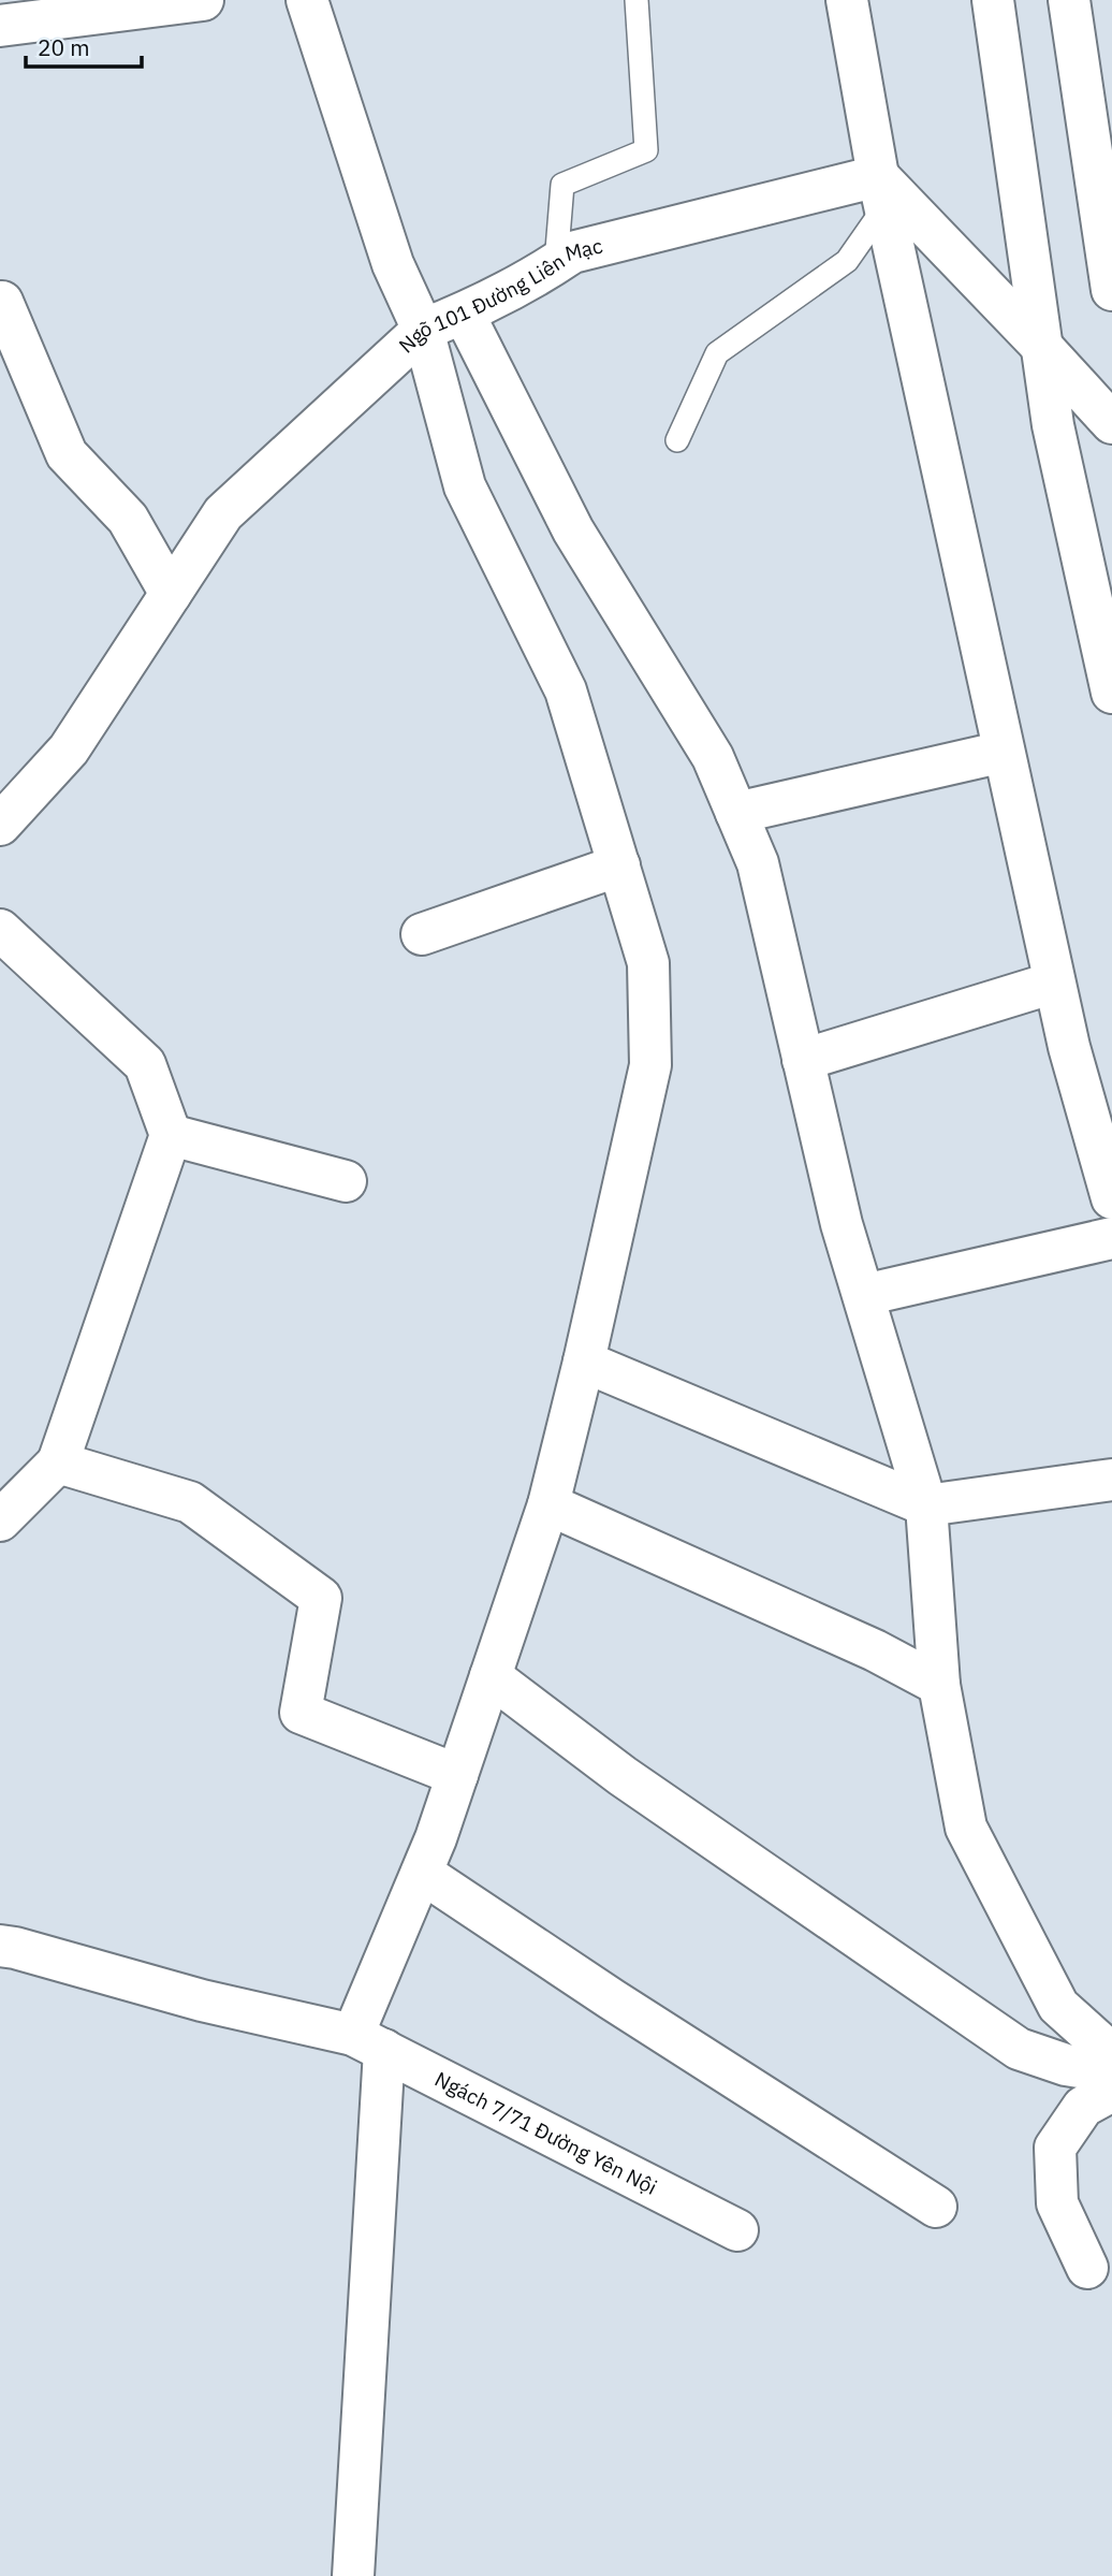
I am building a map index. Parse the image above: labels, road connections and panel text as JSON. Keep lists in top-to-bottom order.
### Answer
{
  "streets": {
    "street": ["Ngõ 101 Đường Liên Mạc", "Ngách 7/71 Đường Yên Nội"]
  },
  "scale_bar": "20 m"
}
